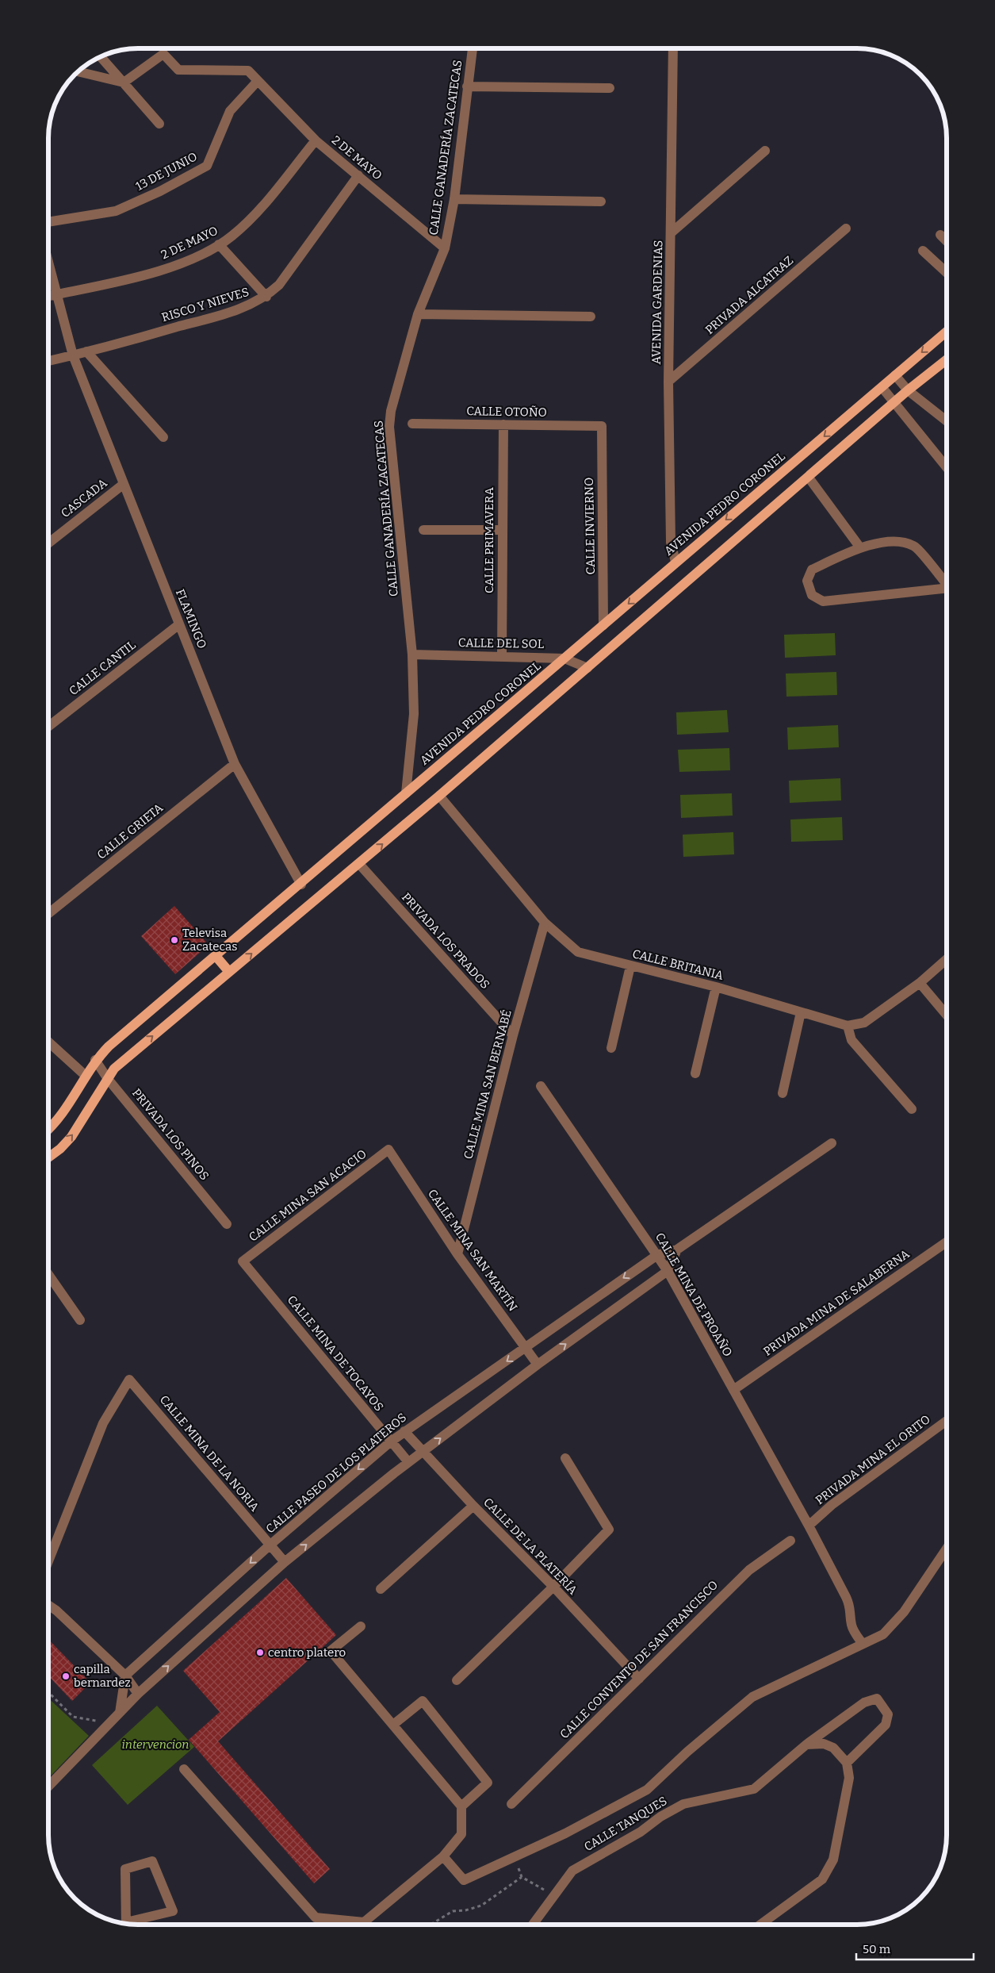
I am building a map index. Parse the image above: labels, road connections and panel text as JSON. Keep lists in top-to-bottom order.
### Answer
{
  "streets": {
    "main road": ["AVENIDA PEDRO CORONEL"],
    "street": [
      "CALLE GANADERÍA ZACATECAS",
      "2 DE MAYO",
      "13 DE JUNIO",
      "PRIVADA ALCATRAZ",
      "AVENIDA GARDENIAS",
      "RISCO Y NIEVES",
      "CALLE OTOÑO",
      "CASCADA",
      "CALLE INVIERNO",
      "CALLE PRIMAVERA",
      "FLAMINGO",
      "CALLE DEL SOL",
      "CALLE CANTIL",
      "CALLE GRIETA",
      "PRIVADA LOS PRADOS",
      "CALLE BRITANIA",
      "CALLE MINA SAN BERNABÉ",
      "PRIVADA LOS PINOS",
      "CALLE MINA SAN ACACIO",
      "CALLE MINA SAN MARTÍN",
      "CALLE MINA DE PROAÑO",
      "PRIVADA MINA DE SALABERNA",
      "CALLE MINA DE TOCAYOS",
      "CALLE MINA DE LA NORIA",
      "PRIVADA MINA EL ORITO",
      "CALLE PASEO DE LOS PLATEROS",
      "CALLE DE LA PLATERÍA",
      "CALLE CONVENTO DE SAN FRANCISCO",
      "CALLE TANQUES"
    ]
  },
  "crossings": [
    ["CALLE GANADERÍA ZACATECAS", "2 DE MAYO"],
    ["CALLE GANADERÍA ZACATECAS", "AVENIDA PEDRO CORONEL"],
    ["CALLE GANADERÍA ZACATECAS", "CALLE DEL SOL"],
    ["2 DE MAYO", "13 DE JUNIO"],
    ["2 DE MAYO", "RISCO Y NIEVES"],
    ["2 DE MAYO", "FLAMINGO"],
    ["PRIVADA ALCATRAZ", "AVENIDA GARDENIAS"],
    ["AVENIDA GARDENIAS", "AVENIDA PEDRO CORONEL"],
    ["RISCO Y NIEVES", "FLAMINGO"],
    ["CALLE OTOÑO", "CALLE INVIERNO"],
    ["CALLE OTOÑO", "CALLE PRIMAVERA"],
    ["CASCADA", "FLAMINGO"],
    ["AVENIDA PEDRO CORONEL", "CALLE INVIERNO"],
    ["AVENIDA PEDRO CORONEL", "FLAMINGO"],
    ["AVENIDA PEDRO CORONEL", "CALLE DEL SOL"],
    ["AVENIDA PEDRO CORONEL", "PRIVADA LOS PINOS"],
    ["CALLE PRIMAVERA", "CALLE DEL SOL"],
    ["FLAMINGO", "CALLE CANTIL"],
    ["FLAMINGO", "CALLE GRIETA"],
    ["PRIVADA LOS PRADOS", "CALLE MINA SAN BERNABÉ"],
    ["CALLE BRITANIA", "CALLE MINA SAN BERNABÉ"],
    ["CALLE MINA SAN BERNABÉ", "CALLE MINA SAN MARTÍN"],
    ["CALLE MINA SAN ACACIO", "CALLE MINA SAN MARTÍN"],
    ["CALLE MINA SAN ACACIO", "CALLE MINA DE TOCAYOS"],
    ["CALLE MINA SAN MARTÍN", "CALLE PASEO DE LOS PLATEROS"],
    ["CALLE MINA DE PROAÑO", "PRIVADA MINA DE SALABERNA"],
    ["CALLE MINA DE PROAÑO", "PRIVADA MINA EL ORITO"],
    ["CALLE MINA DE PROAÑO", "CALLE PASEO DE LOS PLATEROS"],
    ["CALLE MINA DE TOCAYOS", "CALLE PASEO DE LOS PLATEROS"],
    ["CALLE MINA DE LA NORIA", "CALLE PASEO DE LOS PLATEROS"],
    ["CALLE PASEO DE LOS PLATEROS", "CALLE DE LA PLATERÍA"],
    ["CALLE DE LA PLATERÍA", "CALLE CONVENTO DE SAN FRANCISCO"]
  ],
  "parks": ["intervencion"],
  "places": ["Televisa Zacatecas", "centro platero", "capilla bernardez"],
  "scale_bar": "50 m"
}
